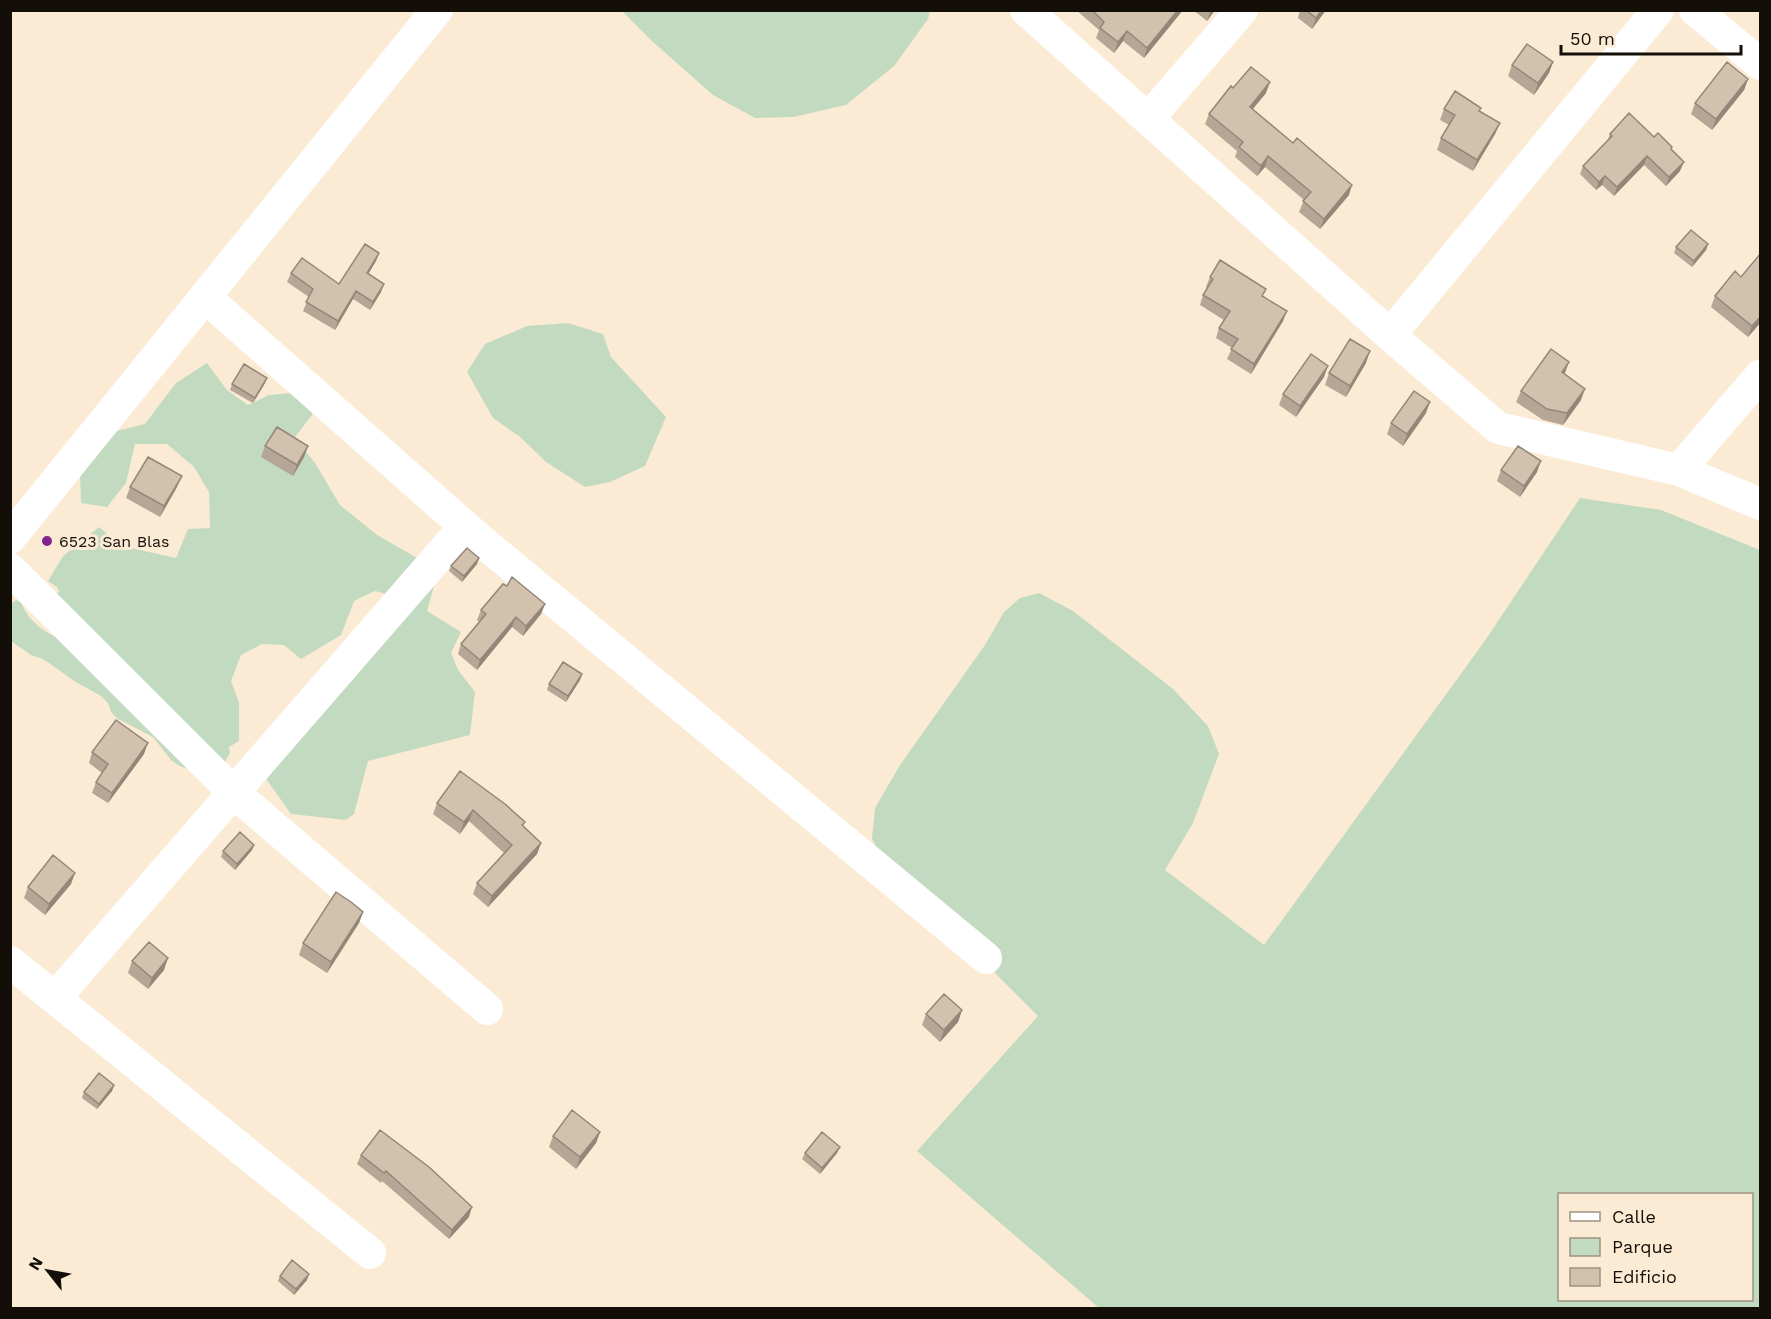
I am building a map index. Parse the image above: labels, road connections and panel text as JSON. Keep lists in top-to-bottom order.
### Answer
{
  "places": ["6523 San Blas"],
  "legend": ["Calle", "Parque", "Edificio"],
  "scale_bar": "50 m",
  "north": "top left"
}
